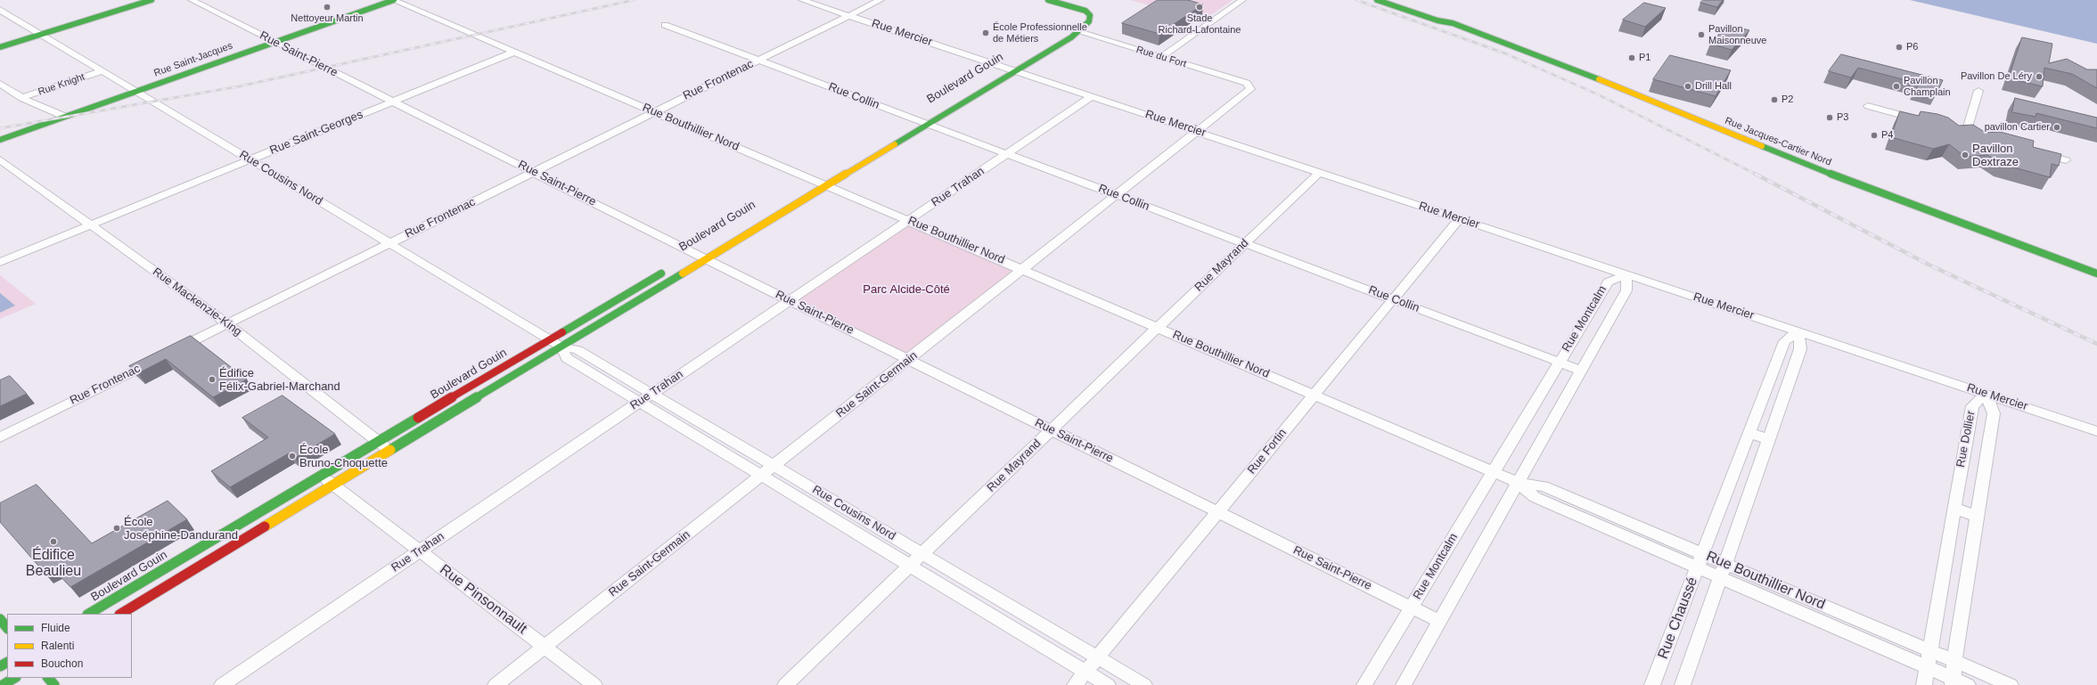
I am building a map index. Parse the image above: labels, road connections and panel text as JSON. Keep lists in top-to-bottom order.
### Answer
{
  "streets": {
    "street": [
      "Rue Mercier",
      "Rue Saint-Pierre",
      "Rue du Fort",
      "Rue Saint-Jacques",
      "Boulevard Gouin",
      "Rue Frontenac",
      "Rue Knight",
      "Rue Collin",
      "Rue Bouthillier Nord",
      "Rue Saint-Georges",
      "Rue Jacques-Cartier Nord",
      "Rue Cousins Nord",
      "Rue Trahan",
      "Rue Mayrand",
      "Rue Mackenzie-King",
      "Rue Montcalm",
      "Rue Saint-Germain",
      "Rue Dollier",
      "Rue Fortin",
      "Rue Pinsonnault",
      "Rue Chaussé"
    ]
  },
  "crossings": [
    ["Rue Mercier", "Boulevard Gouin"],
    ["Rue Mercier", "Rue Frontenac"],
    ["Rue Mercier", "Rue Trahan"],
    ["Rue Mercier", "Rue Mayrand"],
    ["Rue Mercier", "Rue Montcalm"],
    ["Rue Mercier", "Rue Saint-Germain"],
    ["Rue Mercier", "Rue Dollier"],
    ["Rue Mercier", "Rue Fortin"],
    ["Rue Mercier", "Rue Chaussé"],
    ["Rue Saint-Pierre", "Rue Saint-Jacques"],
    ["Rue Saint-Pierre", "Boulevard Gouin"],
    ["Rue Saint-Pierre", "Rue Frontenac"],
    ["Rue Saint-Pierre", "Rue Saint-Georges"],
    ["Rue Saint-Pierre", "Rue Trahan"],
    ["Rue Saint-Pierre", "Rue Mayrand"],
    ["Rue Saint-Pierre", "Rue Montcalm"],
    ["Rue Saint-Pierre", "Rue Saint-Germain"],
    ["Rue Saint-Pierre", "Rue Fortin"],
    ["Rue du Fort", "Boulevard Gouin"],
    ["Rue du Fort", "Rue Saint-Germain"],
    ["Rue Saint-Jacques", "Rue Bouthillier Nord"],
    ["Rue Saint-Jacques", "Rue Cousins Nord"],
    ["Boulevard Gouin", "Rue Collin"],
    ["Boulevard Gouin", "Rue Bouthillier Nord"],
    ["Boulevard Gouin", "Rue Cousins Nord"],
    ["Boulevard Gouin", "Rue Mackenzie-King"],
    ["Boulevard Gouin", "Rue Pinsonnault"],
    ["Rue Frontenac", "Rue Collin"],
    ["Rue Frontenac", "Rue Bouthillier Nord"],
    ["Rue Frontenac", "Rue Cousins Nord"],
    ["Rue Frontenac", "Rue Mackenzie-King"],
    ["Rue Knight", "Rue Cousins Nord"],
    ["Rue Collin", "Rue Trahan"],
    ["Rue Collin", "Rue Mayrand"],
    ["Rue Collin", "Rue Montcalm"],
    ["Rue Collin", "Rue Saint-Germain"],
    ["Rue Collin", "Rue Fortin"],
    ["Rue Bouthillier Nord", "Rue Saint-Georges"],
    ["Rue Bouthillier Nord", "Rue Trahan"],
    ["Rue Bouthillier Nord", "Rue Mayrand"],
    ["Rue Bouthillier Nord", "Rue Montcalm"],
    ["Rue Bouthillier Nord", "Rue Saint-Germain"],
    ["Rue Bouthillier Nord", "Rue Dollier"],
    ["Rue Bouthillier Nord", "Rue Fortin"],
    ["Rue Bouthillier Nord", "Rue Chaussé"],
    ["Rue Saint-Georges", "Rue Cousins Nord"],
    ["Rue Saint-Georges", "Rue Mackenzie-King"],
    ["Rue Cousins Nord", "Rue Trahan"],
    ["Rue Cousins Nord", "Rue Mayrand"],
    ["Rue Cousins Nord", "Rue Saint-Germain"],
    ["Rue Cousins Nord", "Rue Fortin"],
    ["Rue Trahan", "Rue Pinsonnault"],
    ["Rue Saint-Germain", "Rue Pinsonnault"]
  ],
  "parks": ["Parc Alcide-Côté"],
  "places": [
    "Nettoyeur Martin",
    "Stade Richard-Lafontaine",
    "École Professionnelle de Métiers",
    "Pavillon Maisonneuve",
    "P6",
    "P1",
    "Pavillon De Léry",
    "Drill Hall",
    "Pavillon Champlain",
    "P2",
    "P3",
    "pavillon Cartier",
    "P4",
    "Pavillon Dextraze",
    "Édifice Félix-Gabriel-Marchand",
    "École Bruno-Choquette",
    "École Joséphine-Dandurand",
    "Édifice Beaulieu"
  ],
  "legend": ["Fluide", "Ralenti", "Bouchon"]
}
